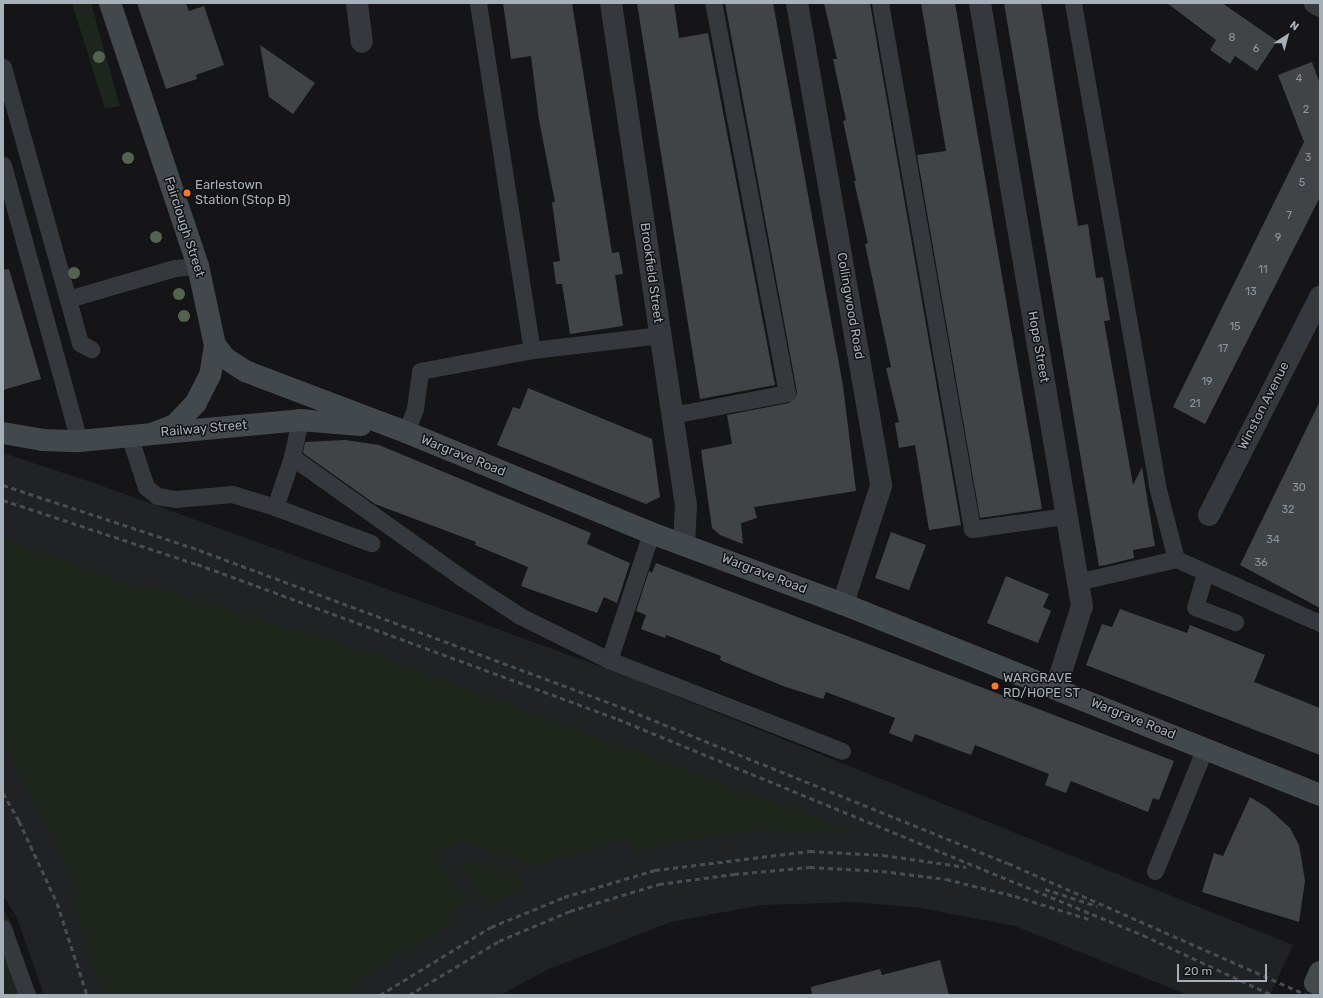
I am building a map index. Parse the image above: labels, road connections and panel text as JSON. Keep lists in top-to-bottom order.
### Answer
{
  "streets": {
    "street": [
      "Fairclough Street",
      "Brookfield Street",
      "Collingwood Road",
      "Hope Street",
      "Winston Avenue",
      "Railway Street",
      "Wargrave Road"
    ]
  },
  "crossings": [
    ["Fairclough Street", "Railway Street"],
    ["Fairclough Street", "Wargrave Road"],
    ["Brookfield Street", "Wargrave Road"],
    ["Collingwood Road", "Wargrave Road"],
    ["Hope Street", "Wargrave Road"],
    ["Railway Street", "Wargrave Road"]
  ],
  "places": ["Earlestown Station (Stop B)", "WARGRAVE RD/HOPE ST"],
  "house_numbers": [
    "8",
    "6",
    "4",
    "2",
    "3",
    "5",
    "7",
    "9",
    "11",
    "13",
    "15",
    "17",
    "19",
    "21",
    "30",
    "32",
    "34",
    "36"
  ],
  "scale_bar": "20 m",
  "north": "top right"
}
